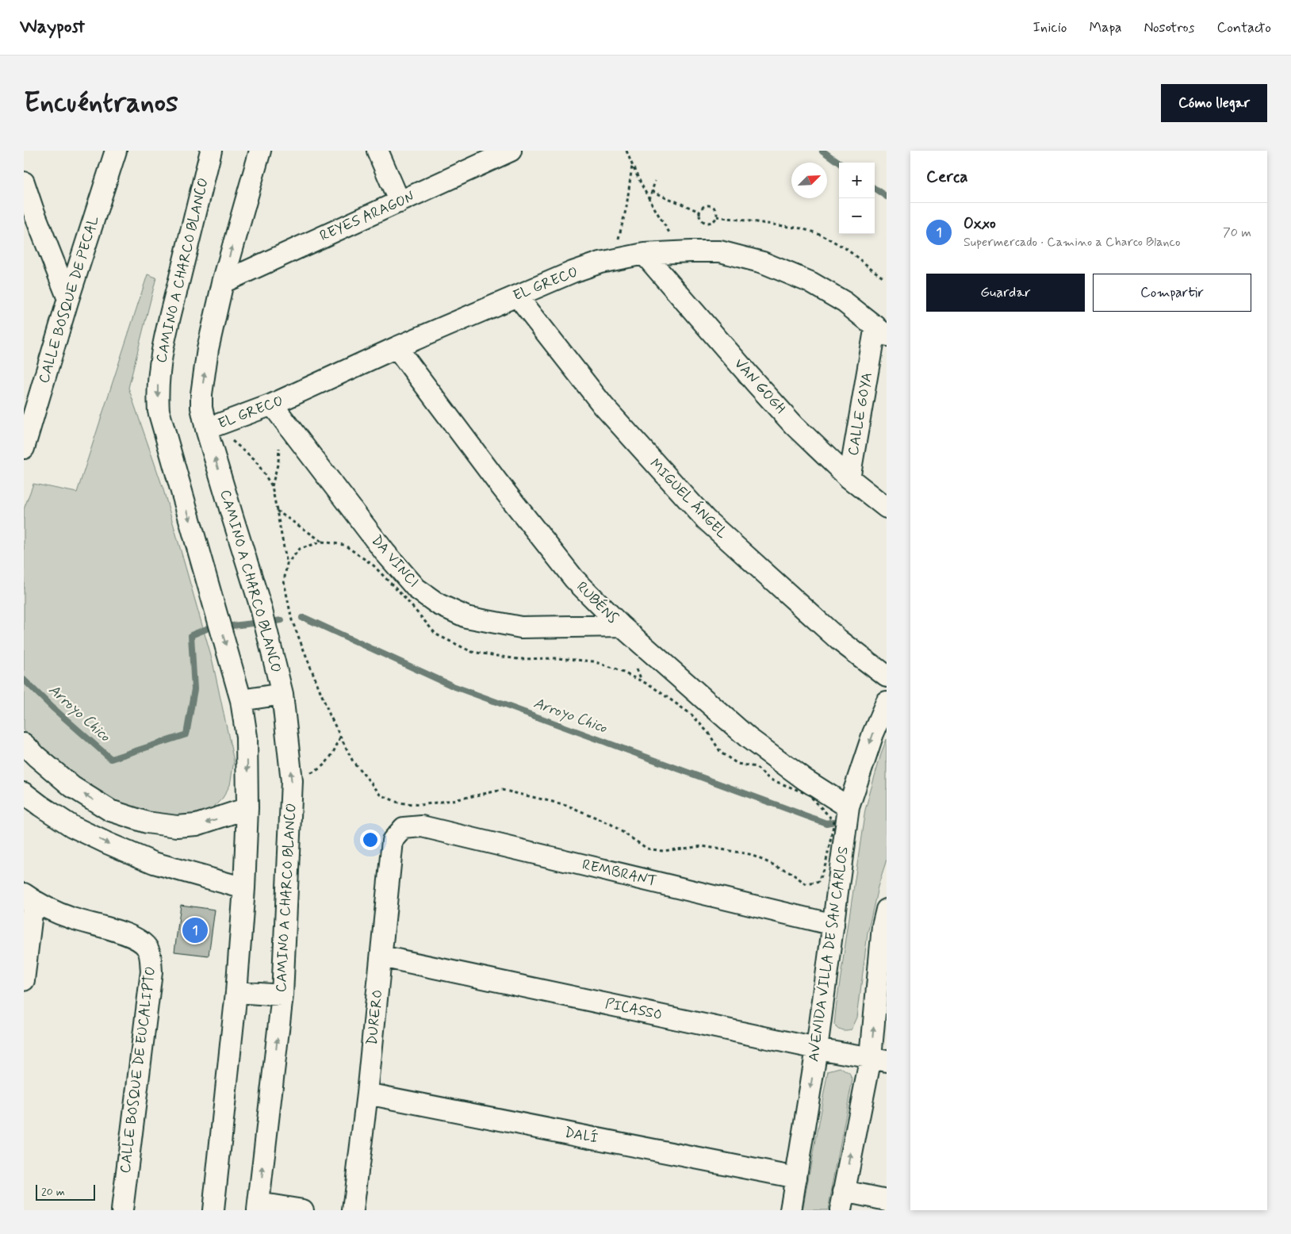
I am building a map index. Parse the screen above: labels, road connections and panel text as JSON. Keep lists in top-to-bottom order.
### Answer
{
  "streets": {
    "street": [
      "REYES ARAGON",
      "CAMINO A CHARCO BLANCO",
      "EL GRECO",
      "CALLE BOSQUE DE PECAL",
      "VAN GOGH",
      "CALLE GOYA",
      "MIGUEL ÁNGEL",
      "DA VINCI",
      "RUBÉNS",
      "REMBRANT",
      "AVENIDA VILLA DE SAN CARLOS",
      "PICASSO",
      "DURERO",
      "CALLE BOSQUE DE EUCALIPTO",
      "DALÍ"
    ]
  },
  "crossings": [
    ["REYES ARAGON", "CAMINO A CHARCO BLANCO"],
    ["CAMINO A CHARCO BLANCO", "EL GRECO"],
    ["EL GRECO", "VAN GOGH"],
    ["EL GRECO", "CALLE GOYA"],
    ["EL GRECO", "MIGUEL ÁNGEL"],
    ["EL GRECO", "DA VINCI"],
    ["EL GRECO", "RUBÉNS"],
    ["VAN GOGH", "CALLE GOYA"],
    ["DA VINCI", "RUBÉNS"],
    ["RUBÉNS", "AVENIDA VILLA DE SAN CARLOS"],
    ["REMBRANT", "AVENIDA VILLA DE SAN CARLOS"],
    ["REMBRANT", "DURERO"],
    ["AVENIDA VILLA DE SAN CARLOS", "PICASSO"],
    ["AVENIDA VILLA DE SAN CARLOS", "DALÍ"],
    ["PICASSO", "DURERO"],
    ["DURERO", "DALÍ"]
  ],
  "water": ["Arroyo Chico"],
  "scale_bar": "20 m",
  "north": "top right",
  "page": {
    "header": "Waypost",
    "nav": [
      "Inicio",
      "Mapa",
      "Nosotros",
      "Contacto"
    ],
    "buttons": [
      "Cómo llegar",
      ["Guardar", "Compartir"]
    ],
    "title": "Encuéntranos",
    "heading": "Cerca",
    "map_buttons": ["+", "−"],
    "list": [
      {
        "mark": "1",
        "name": "Oxxo",
        "note": "Supermercado · Camino a Charco Blanco",
        "value": "70 m"
      }
    ],
    "pins": "1",
    "scale": "20 m"
  }
}
